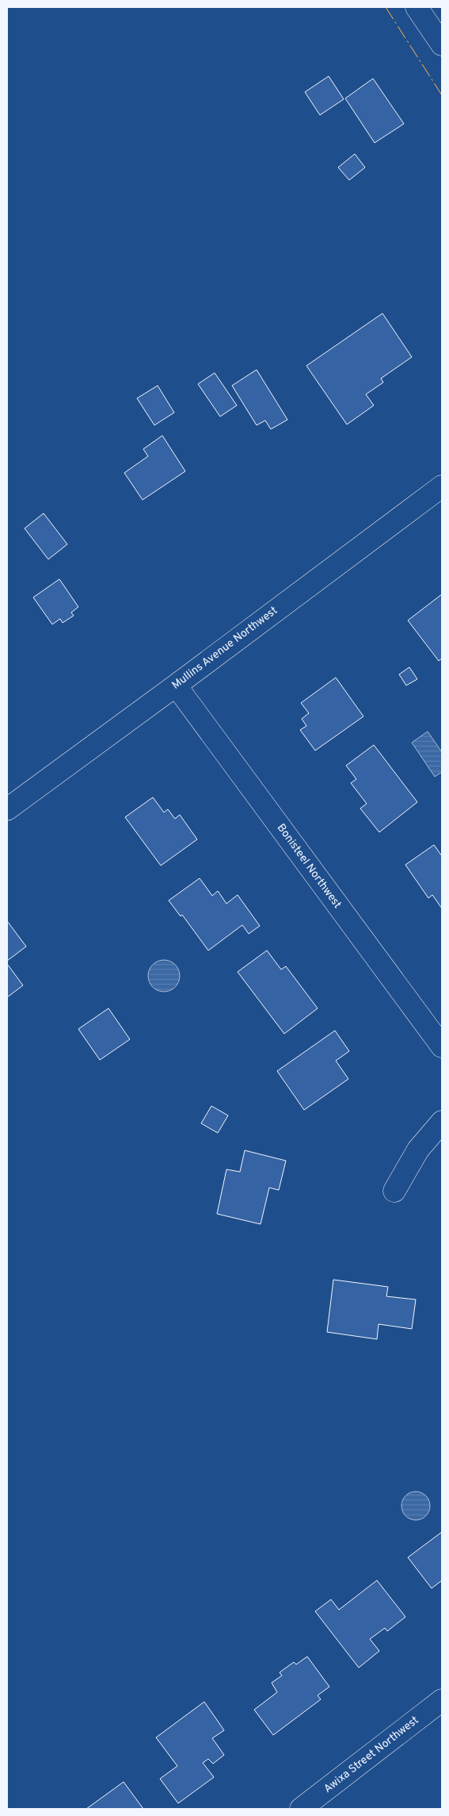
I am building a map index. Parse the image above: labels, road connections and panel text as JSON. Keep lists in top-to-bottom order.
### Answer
{
  "streets": {
    "street": ["Mullins Avenue Northwest", "Bonisteel Northwest", "Awixa Street Northwest"]
  },
  "crossings": [
    ["Mullins Avenue Northwest", "Bonisteel Northwest"]
  ]
}
